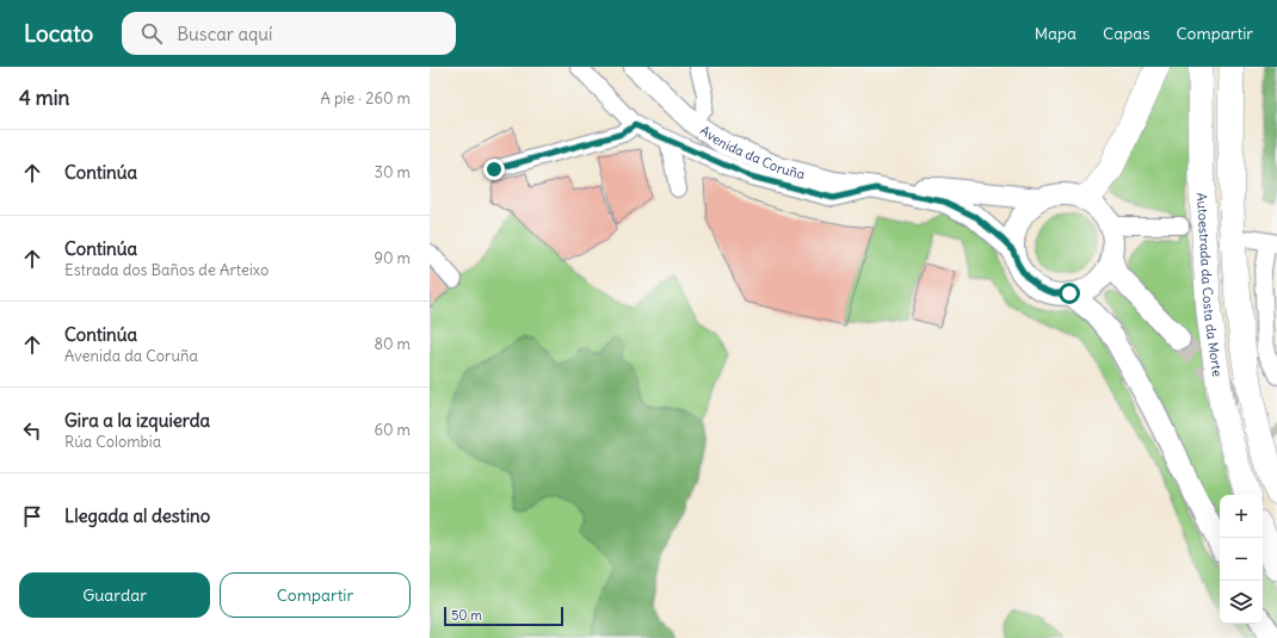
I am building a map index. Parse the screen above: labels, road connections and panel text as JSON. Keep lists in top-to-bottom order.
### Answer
{
  "streets": {
    "highway": ["Autoestrada da Costa da Morte"],
    "main road": ["Avenida da Coruña"]
  },
  "scale_bar": "50 m",
  "page": {
    "header": "Locato",
    "search": "Buscar aquí",
    "nav": ["Mapa", "Capas", "Compartir"],
    "heading": ["4 min", "A pie · 260 m"],
    "list": [
      ["Continúa", "30 m"],
      ["Continúa", "Estrada dos Baños de Arteixo", "90 m"],
      ["Continúa", "Avenida da Coruña", "80 m"],
      ["Gira a la izquierda", "Rúa Colombia", "60 m"],
      "Llegada al destino"
    ],
    "map_buttons": ["+", "−"],
    "buttons": ["Guardar", "Compartir"],
    "scale": "50 m"
  }
}
